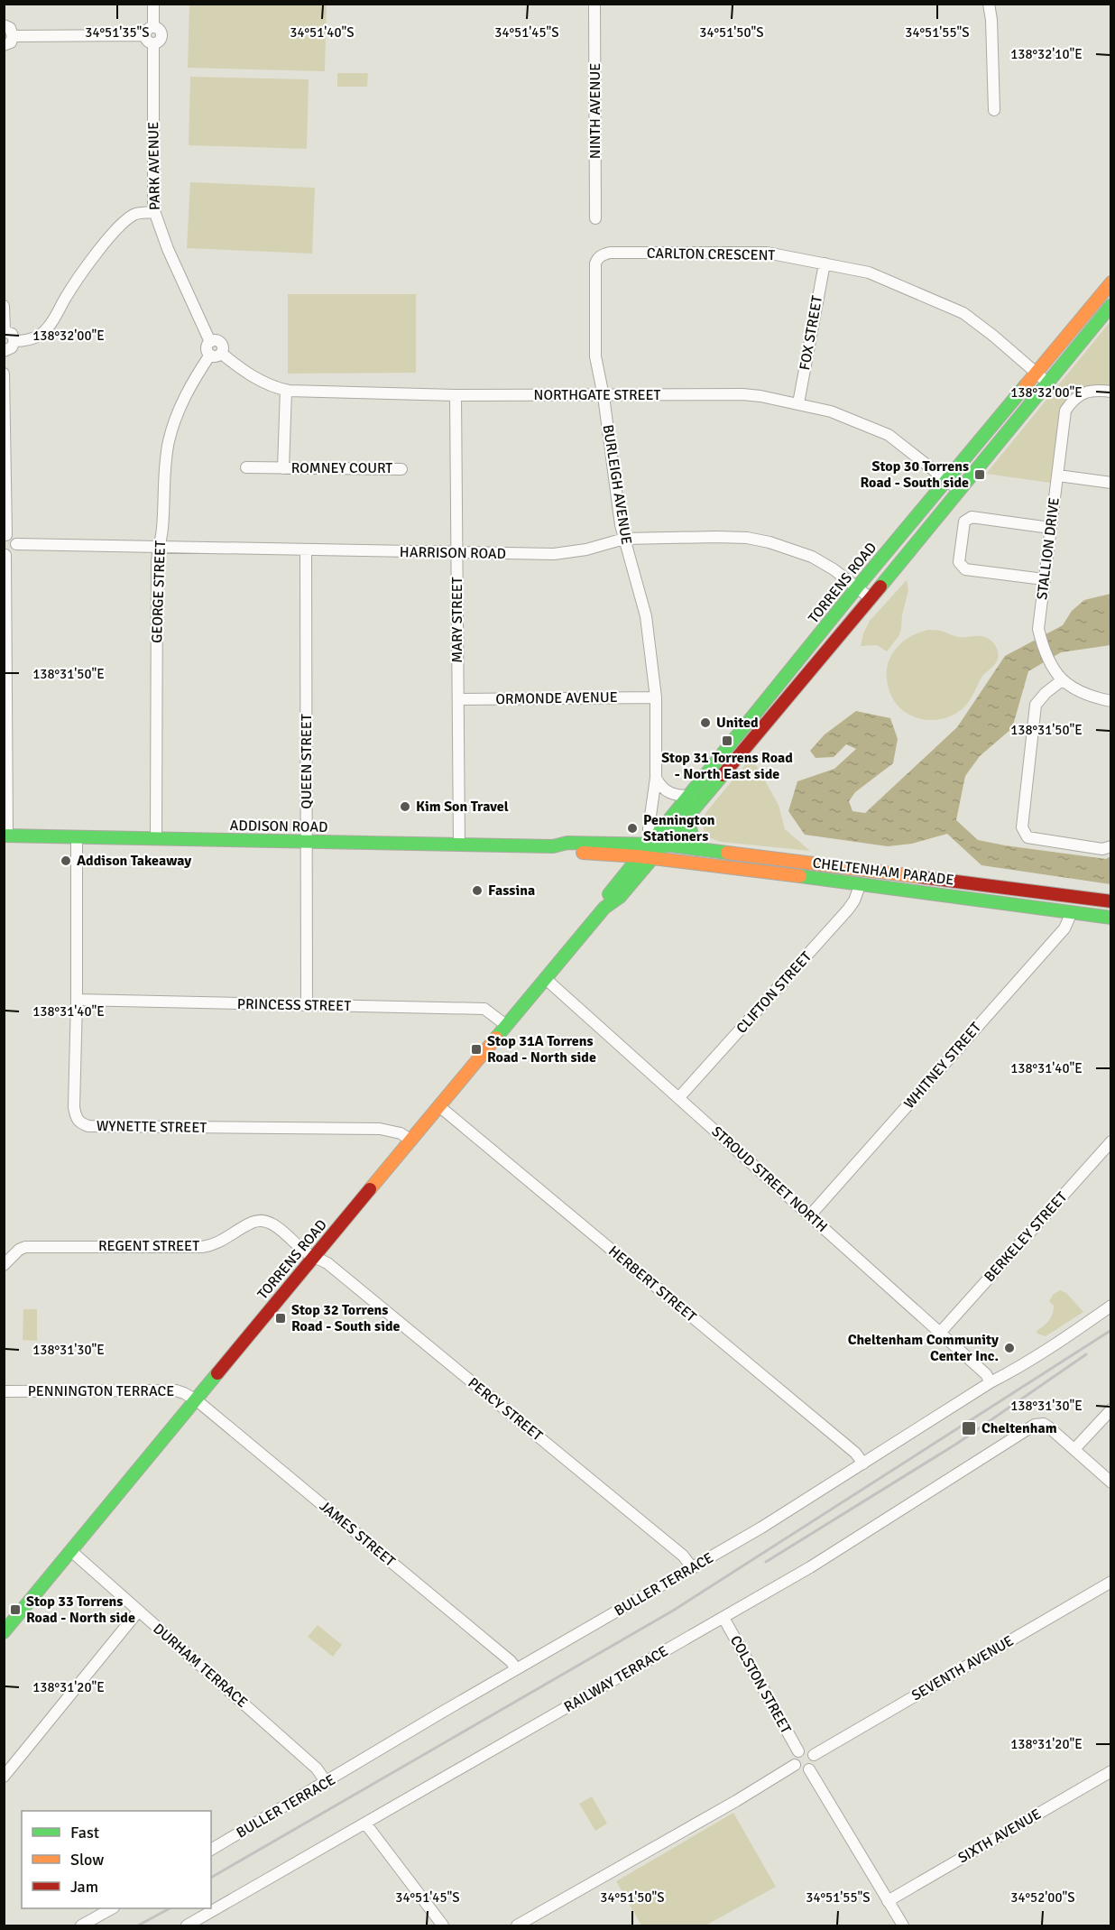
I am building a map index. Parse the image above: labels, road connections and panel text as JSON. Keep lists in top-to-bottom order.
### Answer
{
  "streets": {
    "main road": ["TORRENS ROAD", "ADDISON ROAD", "CHELTENHAM PARADE"],
    "street": [
      "NINTH AVENUE",
      "PARK AVENUE",
      "CARLTON CRESCENT",
      "FOX STREET",
      "NORTHGATE STREET",
      "ROMNEY COURT",
      "BURLEIGH AVENUE",
      "STALLION DRIVE",
      "HARRISON ROAD",
      "GEORGE STREET",
      "MARY STREET",
      "ORMONDE AVENUE",
      "QUEEN STREET",
      "CLIFTON STREET",
      "PRINCESS STREET",
      "WHITNEY STREET",
      "WYNETTE STREET",
      "STROUD STREET NORTH",
      "BERKELEY STREET",
      "REGENT STREET",
      "HERBERT STREET",
      "PENNINGTON TERRACE",
      "PERCY STREET",
      "JAMES STREET",
      "BULLER TERRACE",
      "DURHAM TERRACE",
      "SEVENTH AVENUE",
      "RAILWAY TERRACE",
      "COLSTON STREET",
      "SIXTH AVENUE"
    ]
  },
  "crossings": [
    ["PARK AVENUE", "NORTHGATE STREET"],
    ["PARK AVENUE", "GEORGE STREET"],
    ["CARLTON CRESCENT", "FOX STREET"],
    ["CARLTON CRESCENT", "BURLEIGH AVENUE"],
    ["CARLTON CRESCENT", "TORRENS ROAD"],
    ["FOX STREET", "NORTHGATE STREET"],
    ["NORTHGATE STREET", "ROMNEY COURT"],
    ["NORTHGATE STREET", "BURLEIGH AVENUE"],
    ["NORTHGATE STREET", "TORRENS ROAD"],
    ["NORTHGATE STREET", "GEORGE STREET"],
    ["NORTHGATE STREET", "MARY STREET"],
    ["BURLEIGH AVENUE", "HARRISON ROAD"],
    ["BURLEIGH AVENUE", "TORRENS ROAD"],
    ["BURLEIGH AVENUE", "ORMONDE AVENUE"],
    ["BURLEIGH AVENUE", "ADDISON ROAD"],
    ["HARRISON ROAD", "TORRENS ROAD"],
    ["HARRISON ROAD", "GEORGE STREET"],
    ["HARRISON ROAD", "MARY STREET"],
    ["HARRISON ROAD", "QUEEN STREET"],
    ["TORRENS ROAD", "ADDISON ROAD"],
    ["TORRENS ROAD", "CHELTENHAM PARADE"],
    ["TORRENS ROAD", "PRINCESS STREET"],
    ["TORRENS ROAD", "WYNETTE STREET"],
    ["TORRENS ROAD", "STROUD STREET NORTH"],
    ["TORRENS ROAD", "REGENT STREET"],
    ["TORRENS ROAD", "HERBERT STREET"],
    ["TORRENS ROAD", "PENNINGTON TERRACE"],
    ["TORRENS ROAD", "PERCY STREET"],
    ["TORRENS ROAD", "JAMES STREET"],
    ["TORRENS ROAD", "DURHAM TERRACE"],
    ["GEORGE STREET", "ADDISON ROAD"],
    ["MARY STREET", "ORMONDE AVENUE"],
    ["MARY STREET", "ADDISON ROAD"],
    ["QUEEN STREET", "ADDISON ROAD"],
    ["QUEEN STREET", "PRINCESS STREET"],
    ["ADDISON ROAD", "CHELTENHAM PARADE"],
    ["ADDISON ROAD", "WYNETTE STREET"],
    ["CHELTENHAM PARADE", "CLIFTON STREET"],
    ["CHELTENHAM PARADE", "WHITNEY STREET"],
    ["CLIFTON STREET", "STROUD STREET NORTH"],
    ["PRINCESS STREET", "WYNETTE STREET"],
    ["WHITNEY STREET", "STROUD STREET NORTH"],
    ["STROUD STREET NORTH", "BERKELEY STREET"],
    ["STROUD STREET NORTH", "BULLER TERRACE"],
    ["REGENT STREET", "PERCY STREET"],
    ["HERBERT STREET", "BULLER TERRACE"],
    ["PENNINGTON TERRACE", "JAMES STREET"],
    ["PERCY STREET", "BULLER TERRACE"],
    ["JAMES STREET", "BULLER TERRACE"],
    ["BULLER TERRACE", "DURHAM TERRACE"],
    ["SEVENTH AVENUE", "COLSTON STREET"],
    ["RAILWAY TERRACE", "COLSTON STREET"]
  ],
  "places": {
    "transit": [
      "Stop 30 Torrens Road - South side",
      "Stop 31 Torrens Road - North East side",
      "Stop 31A Torrens Road - North side",
      "Stop 32 Torrens Road - South side",
      "Cheltenham",
      "Stop 33 Torrens Road - North side"
    ],
    "other": [
      "United",
      "Kim Son Travel",
      "Pennington Stationers",
      "Addison Takeaway",
      "Fassina",
      "Cheltenham Community Center Inc."
    ]
  },
  "legend": ["Fast", "Slow", "Jam"],
  "coordinates": [
    "34°51'35\"S",
    "34°51'40\"S",
    "34°51'45\"S",
    "34°51'50\"S",
    "34°51'55\"S",
    "138°32'10\"E",
    "138°32'00\"E",
    "138°31'50\"E",
    "138°31'40\"E",
    "138°31'30\"E",
    "138°31'20\"E",
    "34°52'00\"S"
  ]
}
